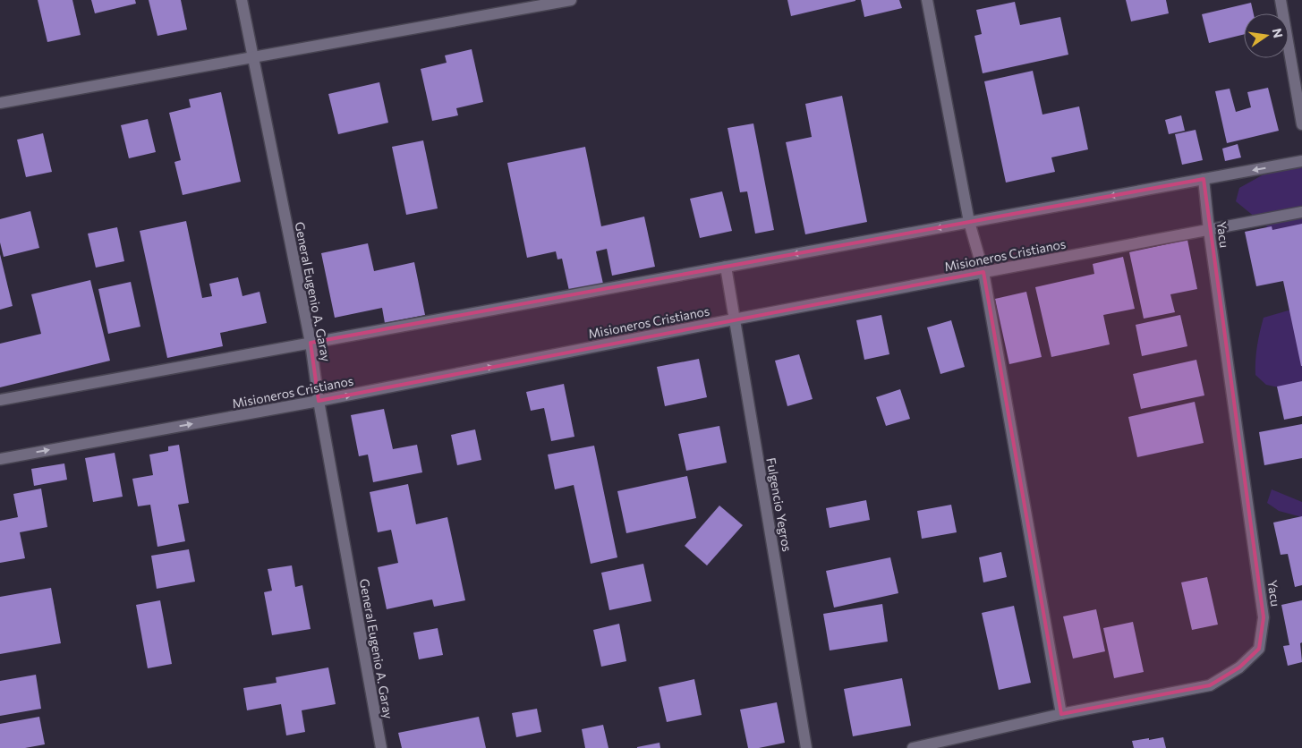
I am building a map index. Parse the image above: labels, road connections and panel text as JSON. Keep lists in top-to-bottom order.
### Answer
{
  "streets": {
    "street": [
      "Yacu",
      "Misioneros Cristianos",
      "General Eugenio A. Garay",
      "Fulgencio Yegros"
    ]
  },
  "crossings": [
    ["Yacu", "Misioneros Cristianos"],
    ["Misioneros Cristianos", "General Eugenio A. Garay"],
    ["Misioneros Cristianos", "Fulgencio Yegros"]
  ],
  "north": "right"
}
